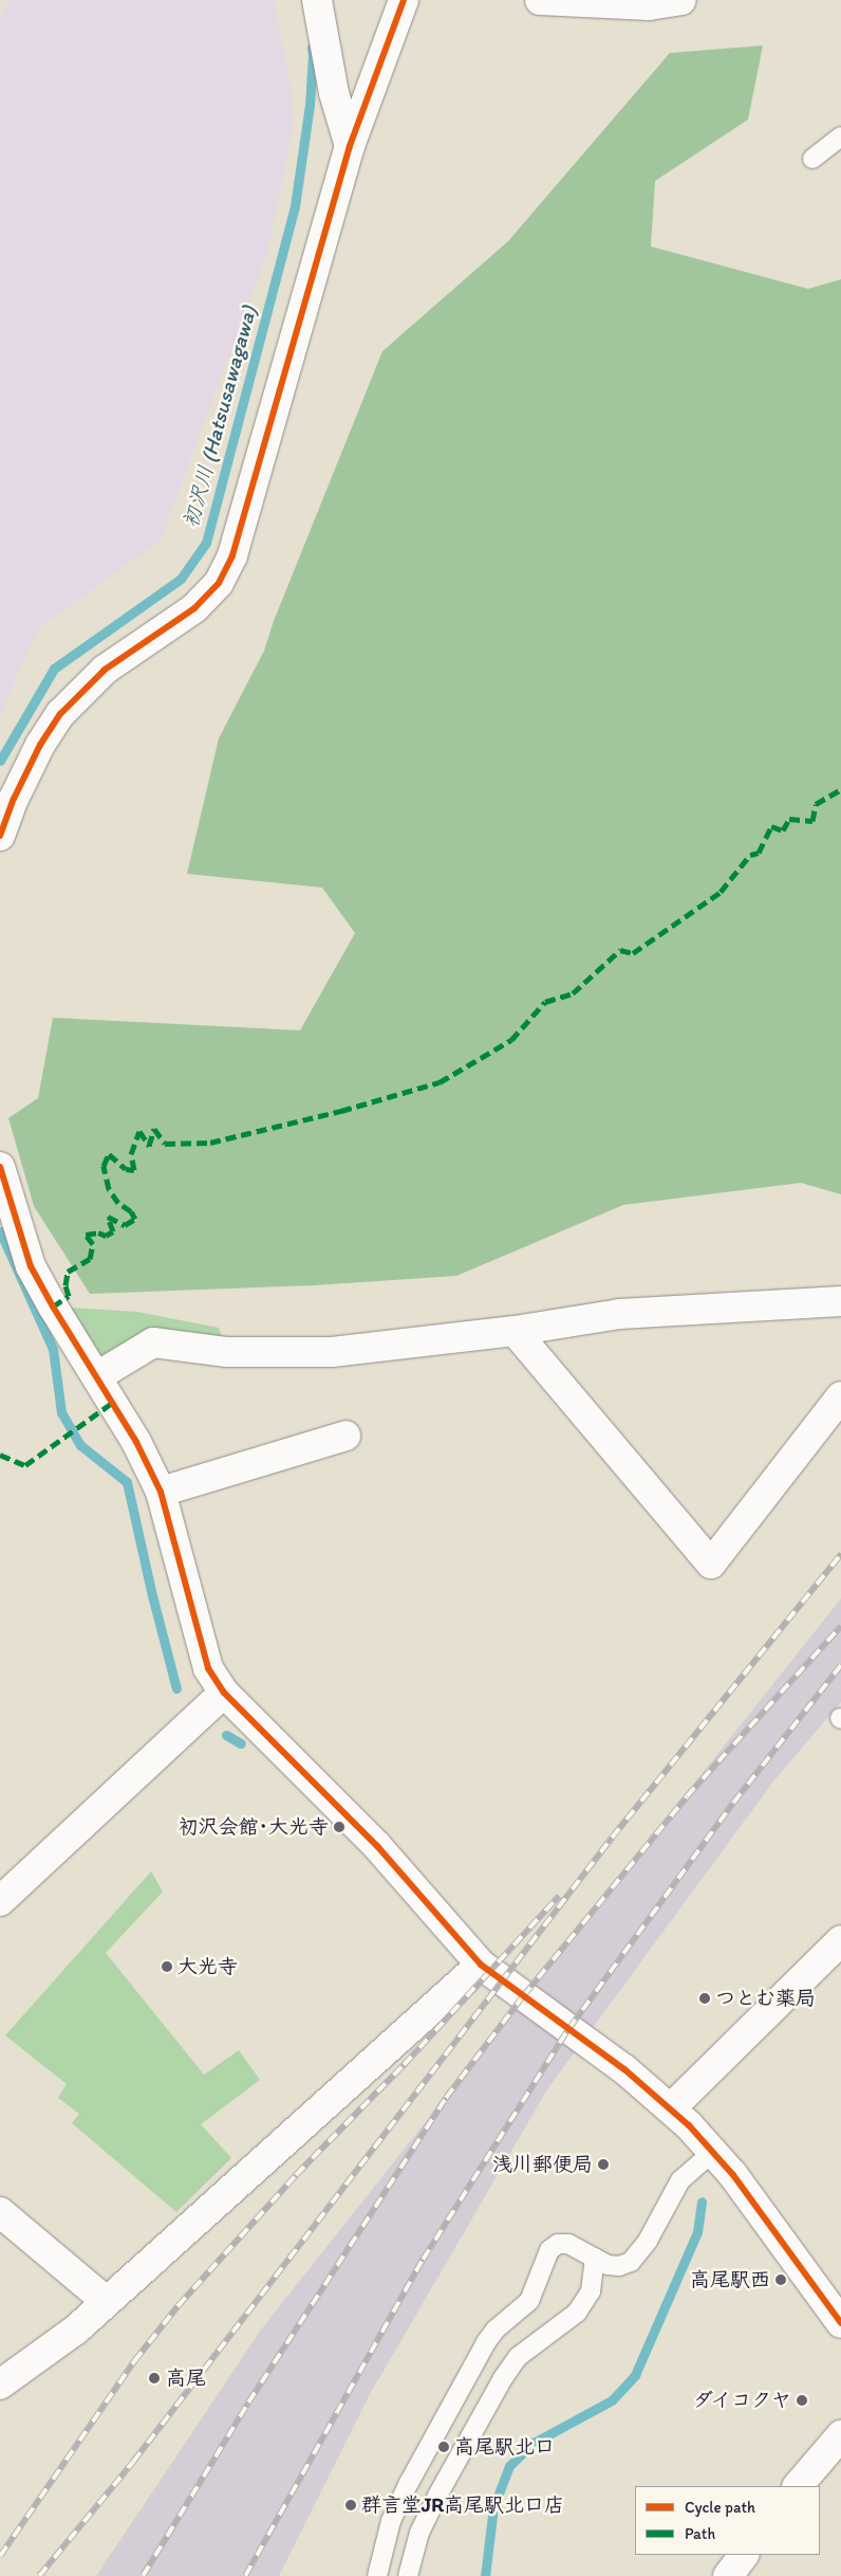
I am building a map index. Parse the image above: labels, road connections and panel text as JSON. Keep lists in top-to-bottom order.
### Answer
{
  "water": ["初沢川 (Hatsusawagawa)"],
  "places": [
    "初沢会館･大光寺",
    "大光寺",
    "つとむ薬局",
    "浅川郵便局",
    "高尾駅西",
    "高尾",
    "ダイコクヤ",
    "高尾駅北口",
    "群言堂JR高尾駅北口店"
  ],
  "legend": ["Cycle path", "Path"]
}
